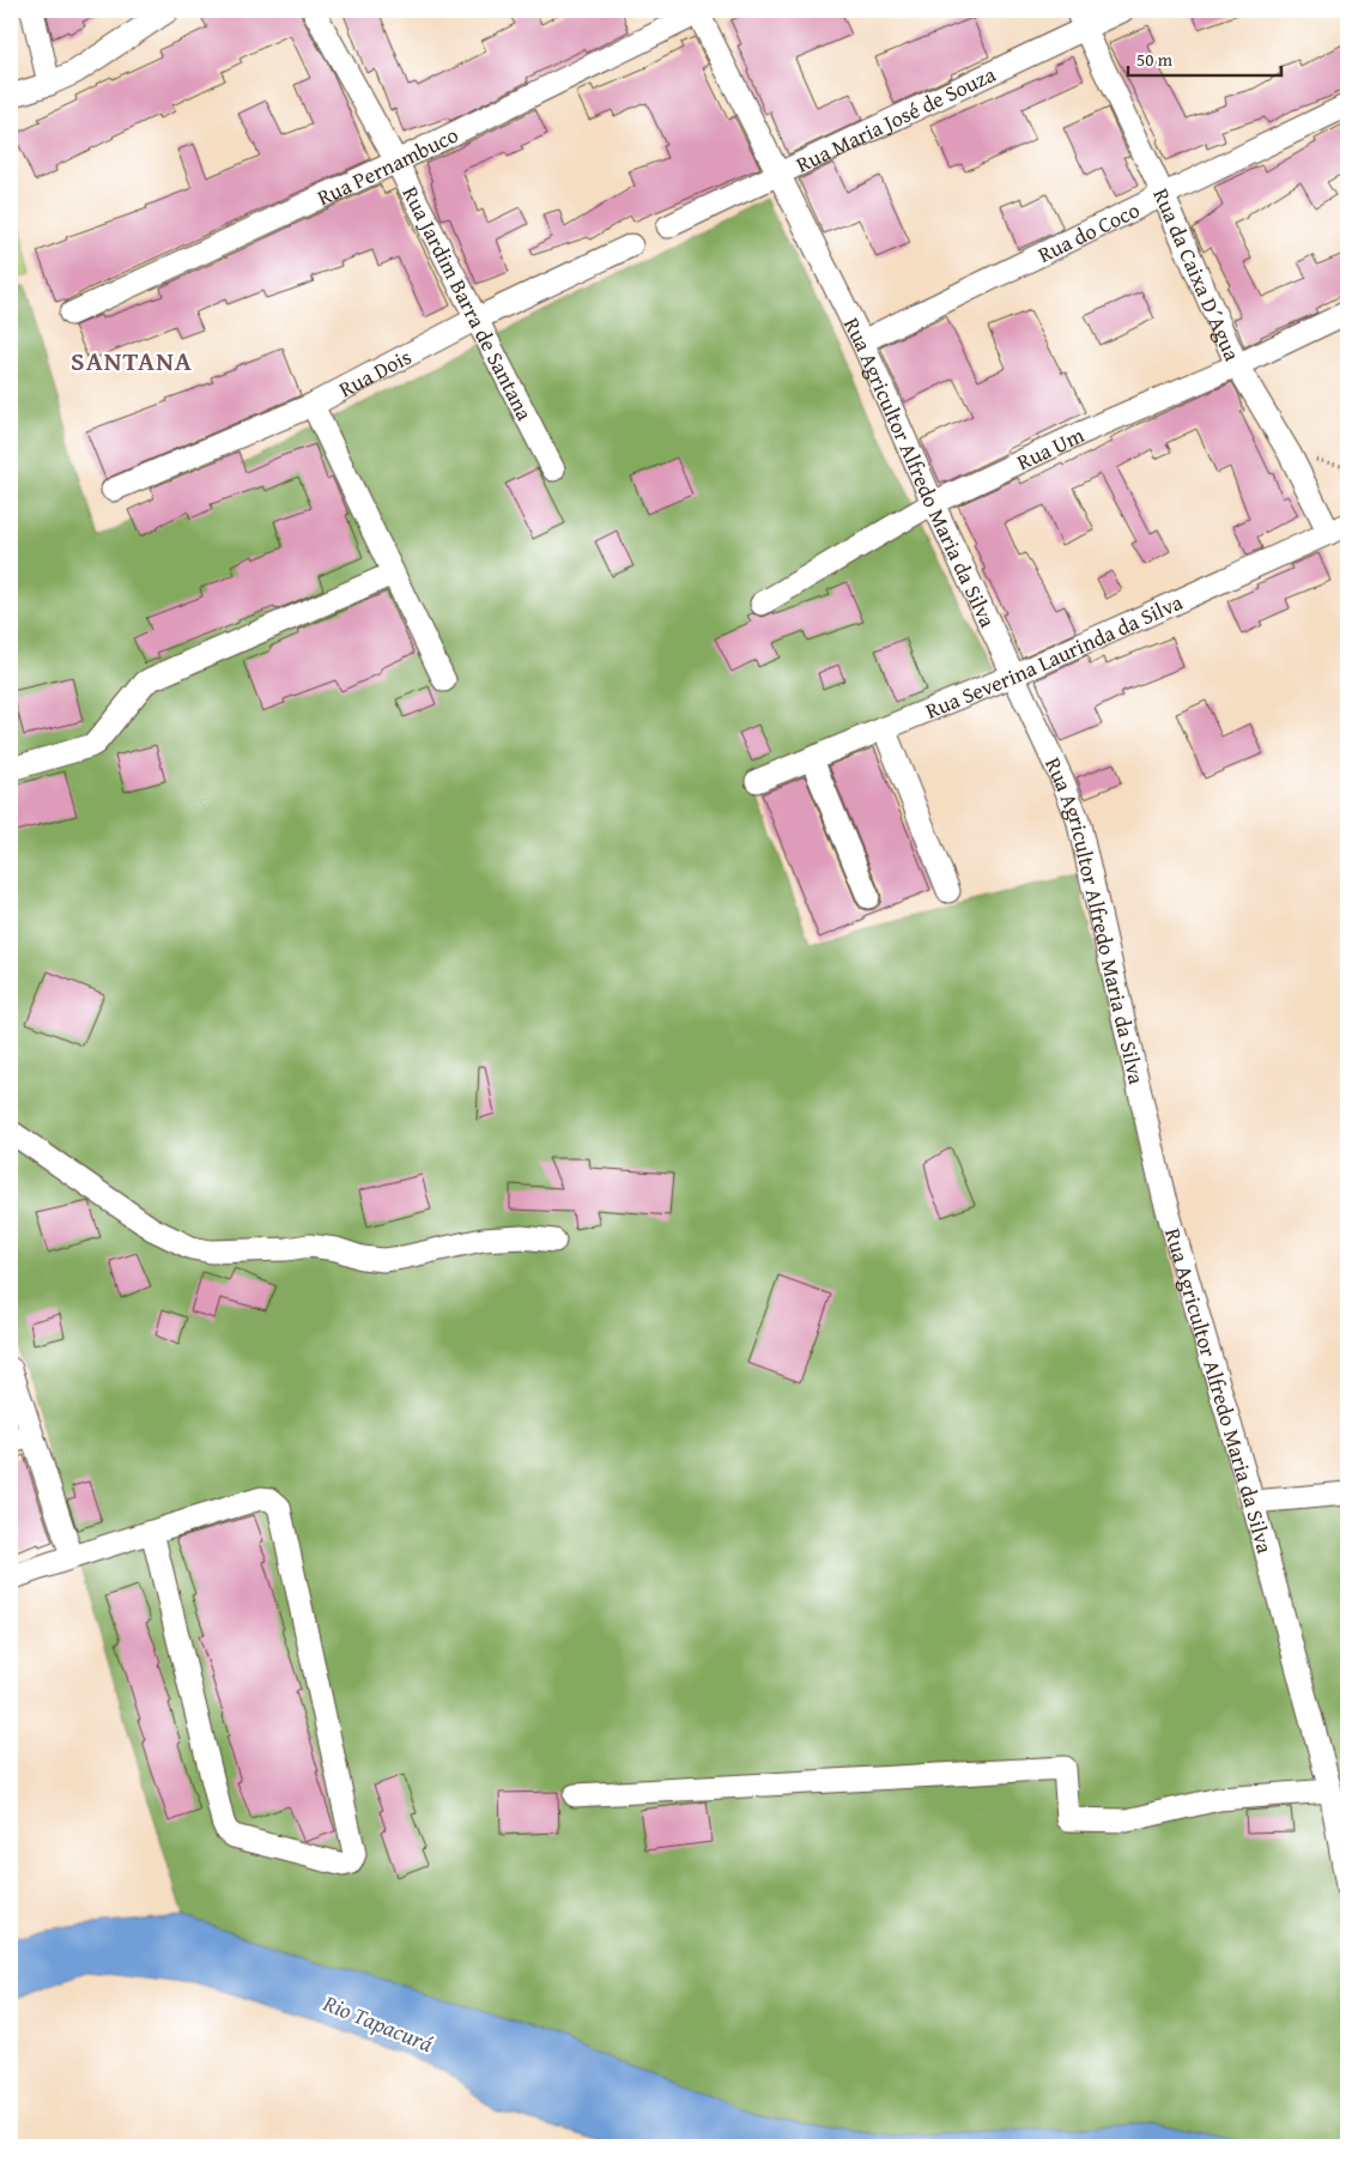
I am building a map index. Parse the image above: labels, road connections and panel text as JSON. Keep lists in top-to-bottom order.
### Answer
{
  "streets": {
    "street": [
      "Rua Maria José de Souza",
      "Rua Pernambuco",
      "Rua do Coco",
      "Rua da Caixa D´Agua",
      "Rua Jardim Barra de Santana",
      "Rua Dois",
      "Rua Um",
      "Rua Agricultor Alfredo Maria da Silva",
      "Rua Severina Laurinda da Silva"
    ]
  },
  "crossings": [
    ["Rua Maria José de Souza", "Rua da Caixa D´Agua"],
    ["Rua Maria José de Souza", "Rua Agricultor Alfredo Maria da Silva"],
    ["Rua Pernambuco", "Rua Jardim Barra de Santana"],
    ["Rua Pernambuco", "Rua Agricultor Alfredo Maria da Silva"],
    ["Rua do Coco", "Rua da Caixa D´Agua"],
    ["Rua do Coco", "Rua Agricultor Alfredo Maria da Silva"],
    ["Rua da Caixa D´Agua", "Rua Um"],
    ["Rua da Caixa D´Agua", "Rua Severina Laurinda da Silva"],
    ["Rua Jardim Barra de Santana", "Rua Dois"],
    ["Rua Um", "Rua Agricultor Alfredo Maria da Silva"],
    ["Rua Agricultor Alfredo Maria da Silva", "Rua Severina Laurinda da Silva"]
  ],
  "districts": ["SANTANA"],
  "water": ["Rio Tapacurá"],
  "scale_bar": "50 m"
}
